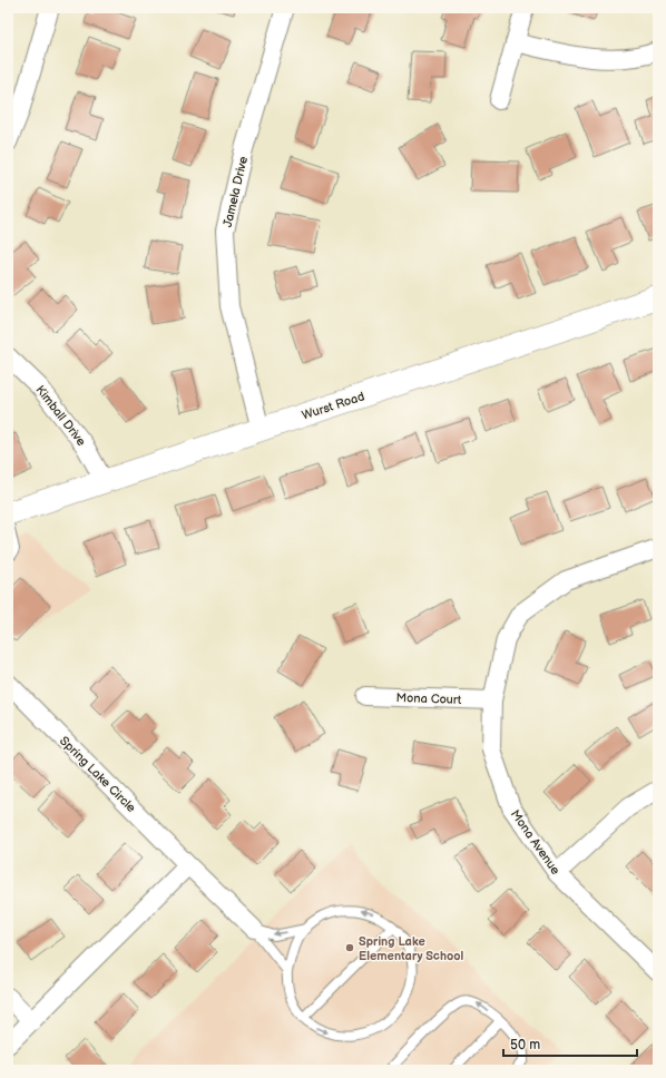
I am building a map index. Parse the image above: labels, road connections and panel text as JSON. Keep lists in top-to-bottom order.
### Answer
{
  "streets": {
    "street": [
      "Jamela Drive",
      "Wurst Road",
      "Kimball Drive",
      "Mona Court",
      "Spring Lake Circle",
      "Mona Avenue"
    ]
  },
  "crossings": [
    ["Jamela Drive", "Wurst Road"],
    ["Wurst Road", "Kimball Drive"],
    ["Mona Court", "Mona Avenue"]
  ],
  "places": ["Spring Lake Elementary School"],
  "scale_bar": "50 m"
}
